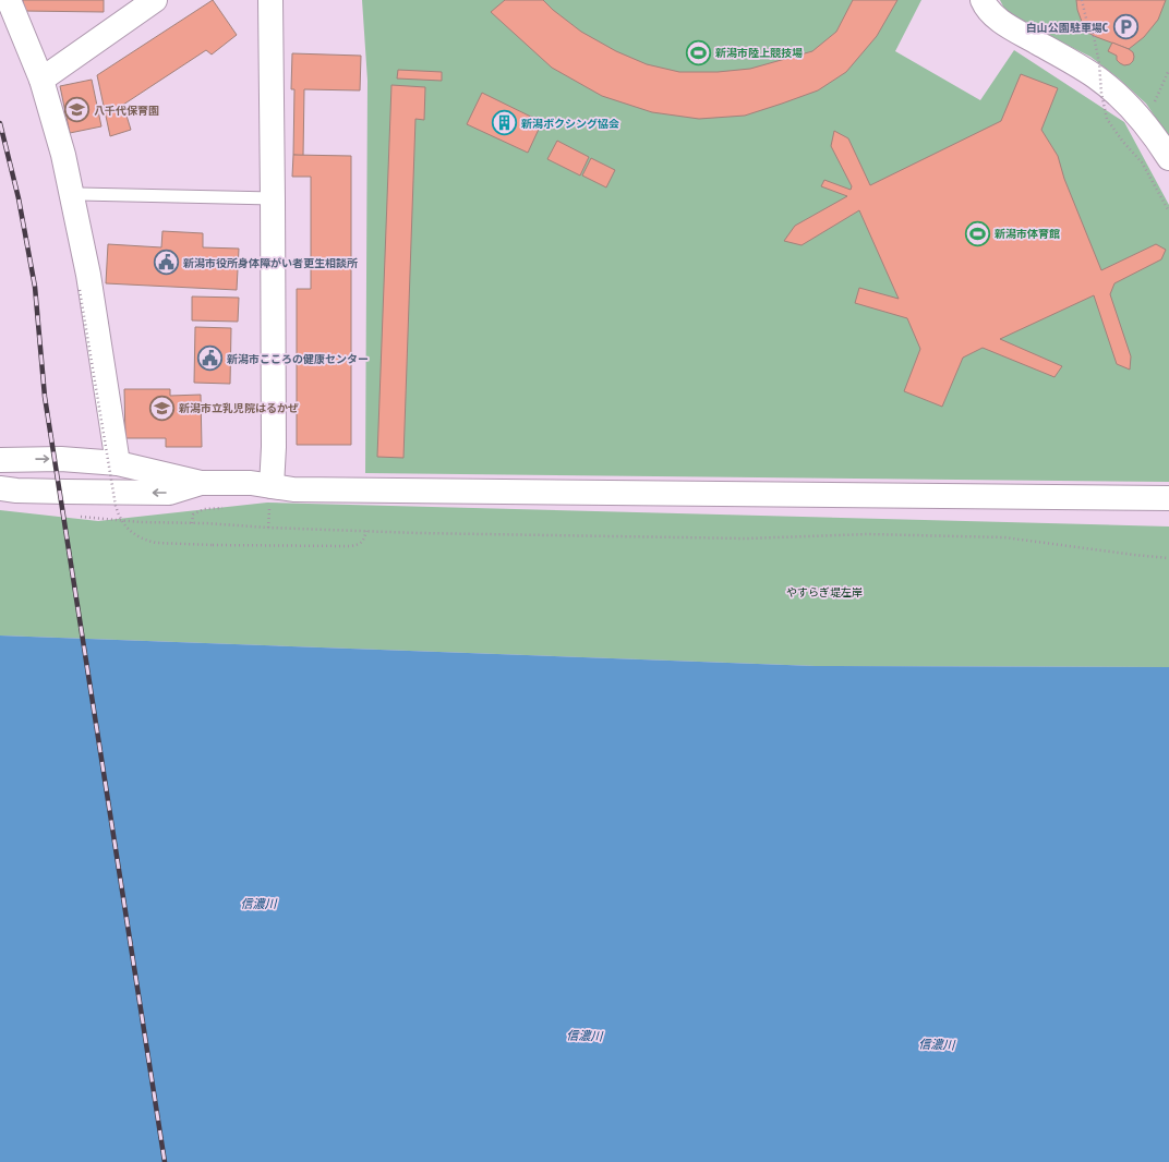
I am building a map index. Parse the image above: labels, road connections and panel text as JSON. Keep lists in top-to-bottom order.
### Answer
{
  "water": ["信濃川"],
  "parks": ["やすらぎ堤左岸"],
  "places": {
    "parking": ["白山公園駐車場C"],
    "sports": ["新潟市陸上競技場", "新潟市体育館"],
    "school or university": ["八千代保育園", "新潟市立乳児院はるかぜ"],
    "building": ["新潟ボクシング協会"],
    "public building": ["新潟市役所身体障がい者更生相談所", "新潟市こころの健康センター"]
  }
}
